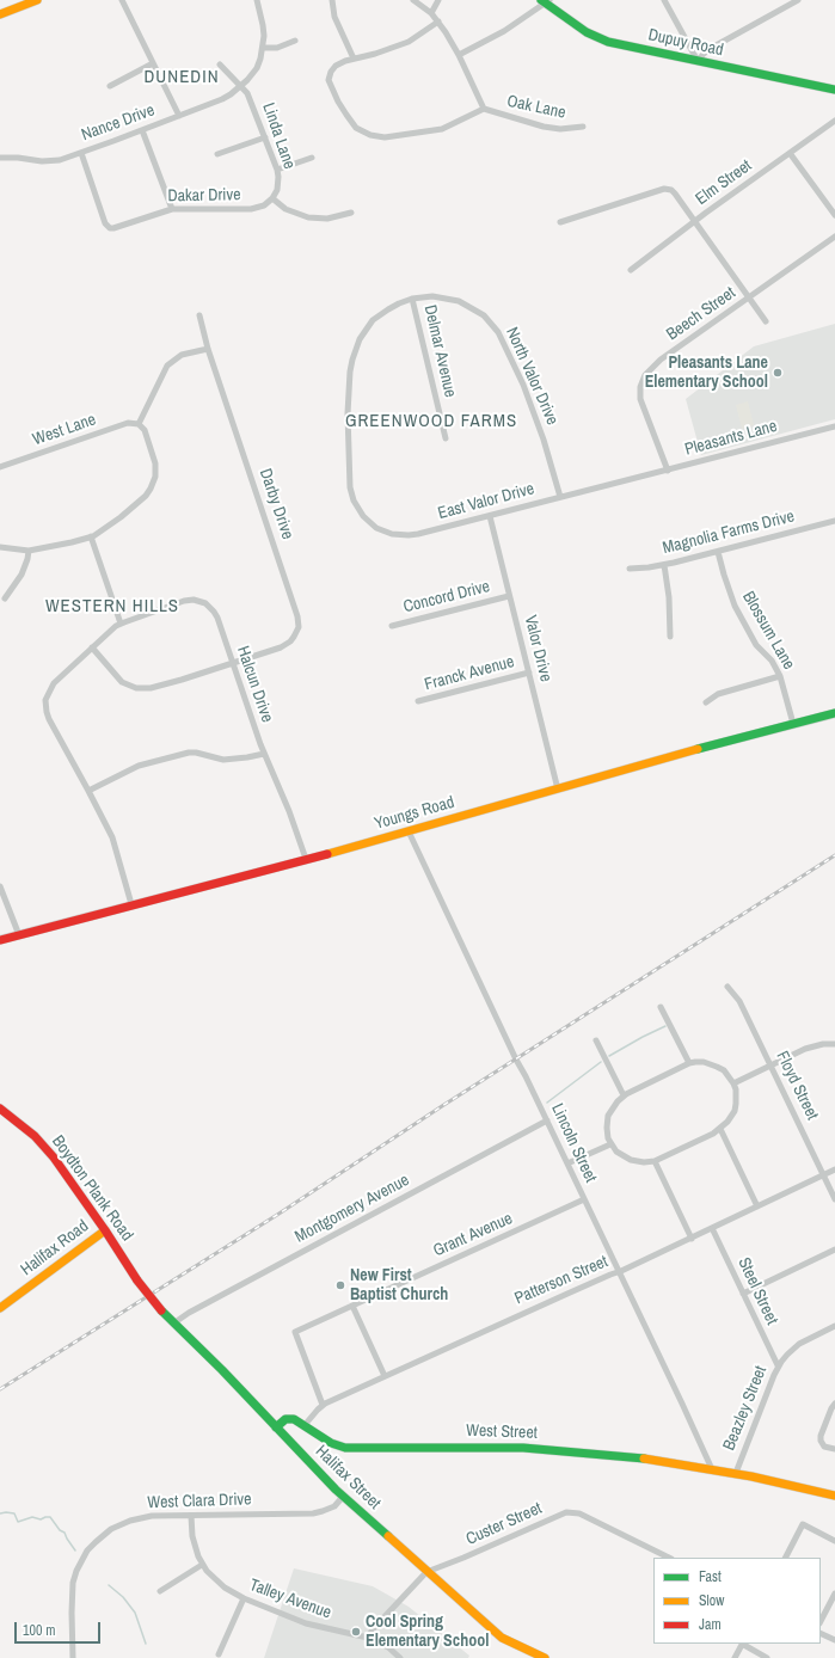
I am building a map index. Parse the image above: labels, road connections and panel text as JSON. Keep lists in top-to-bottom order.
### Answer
{
  "streets": {
    "street": [
      "Dupuy Road",
      "Oak Lane",
      "Nance Drive",
      "Linda Lane",
      "Elm Street",
      "Dakar Drive",
      "Beech Street",
      "Delmar Avenue",
      "North Valor Drive",
      "West Lane",
      "Pleasants Lane",
      "East Valor Drive",
      "Darby Drive",
      "Magnolia Farms Drive",
      "Concord Drive",
      "Blossum Lane",
      "Valor Drive",
      "Franck Avenue",
      "Halcun Drive",
      "Youngs Road",
      "Floyd Street",
      "Lincoln Street",
      "Boydton Plank Road",
      "Montgomery Avenue",
      "Grant Avenue",
      "Halifax Road",
      "Patterson Street",
      "Steel Street",
      "Beazley Street",
      "West Street",
      "Halifax Street",
      "West Clara Drive",
      "Custer Street",
      "Talley Avenue"
    ]
  },
  "crossings": [
    ["Nance Drive", "Linda Lane"],
    ["Nance Drive", "Dakar Drive"],
    ["Linda Lane", "Dakar Drive"],
    ["Beech Street", "Pleasants Lane"],
    ["Delmar Avenue", "North Valor Drive"],
    ["North Valor Drive", "East Valor Drive"],
    ["Pleasants Lane", "East Valor Drive"],
    ["East Valor Drive", "Valor Drive"],
    ["Darby Drive", "Halcun Drive"],
    ["Magnolia Farms Drive", "Blossum Lane"],
    ["Concord Drive", "Valor Drive"],
    ["Blossum Lane", "Youngs Road"],
    ["Valor Drive", "Franck Avenue"],
    ["Valor Drive", "Youngs Road"],
    ["Halcun Drive", "Youngs Road"],
    ["Youngs Road", "Lincoln Street"],
    ["Floyd Street", "Patterson Street"],
    ["Lincoln Street", "Montgomery Avenue"],
    ["Lincoln Street", "Grant Avenue"],
    ["Lincoln Street", "Patterson Street"],
    ["Lincoln Street", "West Street"],
    ["Boydton Plank Road", "Halifax Road"],
    ["Boydton Plank Road", "Halifax Street"],
    ["Montgomery Avenue", "Halifax Street"],
    ["Grant Avenue", "Patterson Street"],
    ["Patterson Street", "Steel Street"],
    ["Patterson Street", "West Street"],
    ["Steel Street", "Beazley Street"],
    ["Beazley Street", "West Street"],
    ["West Street", "Halifax Street"],
    ["Halifax Street", "West Clara Drive"],
    ["Halifax Street", "Custer Street"],
    ["West Clara Drive", "Talley Avenue"],
    ["Custer Street", "Talley Avenue"]
  ],
  "districts": ["DUNEDIN", "GREENWOOD FARMS", "WESTERN HILLS"],
  "places": ["Pleasants Lane Elementary School", "New First Baptist Church", "Cool Spring Elementary School"],
  "legend": ["Fast", "Slow", "Jam"],
  "scale_bar": "100 m"
}
